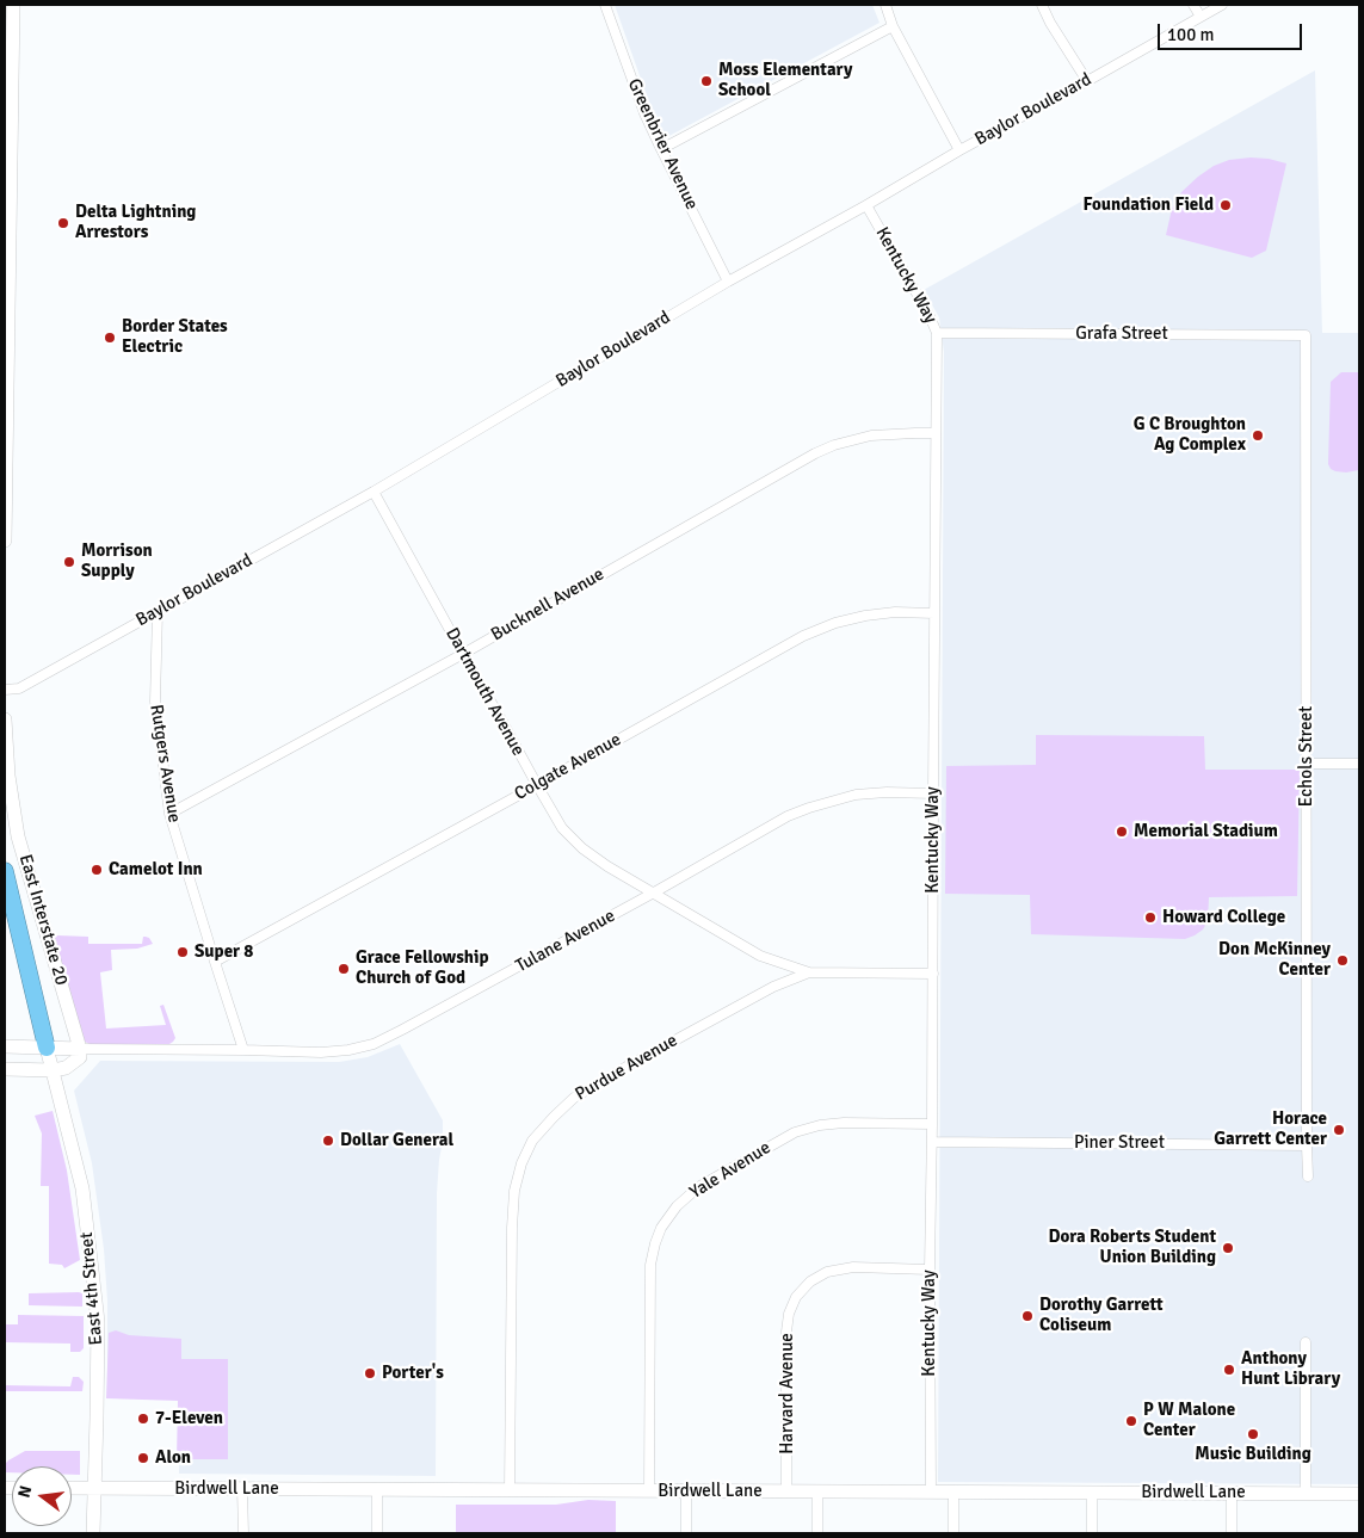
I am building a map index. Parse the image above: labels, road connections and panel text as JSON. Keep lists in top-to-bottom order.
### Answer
{
  "streets": {
    "main road": [
      "East Interstate 20",
      "Tulane Avenue",
      "East 4th Street",
      "Birdwell Lane"
    ],
    "street": [
      "Baylor Boulevard",
      "Greenbrier Avenue",
      "Kentucky Way",
      "Grafa Street",
      "Bucknell Avenue",
      "Dartmouth Avenue",
      "Echols Street",
      "Rutgers Avenue",
      "Colgate Avenue",
      "Purdue Avenue",
      "Piner Street",
      "Yale Avenue",
      "Harvard Avenue"
    ]
  },
  "crossings": [
    ["Baylor Boulevard", "Greenbrier Avenue"],
    ["Baylor Boulevard", "Kentucky Way"],
    ["Baylor Boulevard", "Dartmouth Avenue"],
    ["Baylor Boulevard", "Rutgers Avenue"],
    ["Kentucky Way", "Grafa Street"],
    ["Kentucky Way", "Bucknell Avenue"],
    ["Kentucky Way", "Colgate Avenue"],
    ["Kentucky Way", "Tulane Avenue"],
    ["Kentucky Way", "Purdue Avenue"],
    ["Kentucky Way", "Piner Street"],
    ["Kentucky Way", "Yale Avenue"],
    ["Kentucky Way", "Harvard Avenue"],
    ["Kentucky Way", "Birdwell Lane"],
    ["Grafa Street", "Echols Street"],
    ["Bucknell Avenue", "Dartmouth Avenue"],
    ["Bucknell Avenue", "Rutgers Avenue"],
    ["Dartmouth Avenue", "Colgate Avenue"],
    ["Dartmouth Avenue", "Tulane Avenue"],
    ["Dartmouth Avenue", "Purdue Avenue"],
    ["Echols Street", "Piner Street"],
    ["Rutgers Avenue", "Colgate Avenue"],
    ["Rutgers Avenue", "Tulane Avenue"],
    ["East Interstate 20", "Tulane Avenue"],
    ["Tulane Avenue", "East 4th Street"],
    ["Purdue Avenue", "Birdwell Lane"],
    ["Yale Avenue", "Birdwell Lane"],
    ["East 4th Street", "Birdwell Lane"],
    ["Harvard Avenue", "Birdwell Lane"]
  ],
  "places": [
    "Moss Elementary School",
    "Foundation Field",
    "Delta Lightning Arrestors",
    "Border States Electric",
    "G C Broughton Ag Complex",
    "Morrison Supply",
    "Memorial Stadium",
    "Camelot Inn",
    "Howard College",
    "Super 8",
    "Don McKinney Center",
    "Grace Fellowship Church of God",
    "Horace Garrett Center",
    "Dollar General",
    "Dora Roberts Student Union Building",
    "Dorothy Garrett Coliseum",
    "Anthony Hunt Library",
    "Porter's",
    "7-Eleven",
    "P W Malone Center",
    "Music Building",
    "Alon"
  ],
  "scale_bar": "100 m",
  "north": "left"
}
